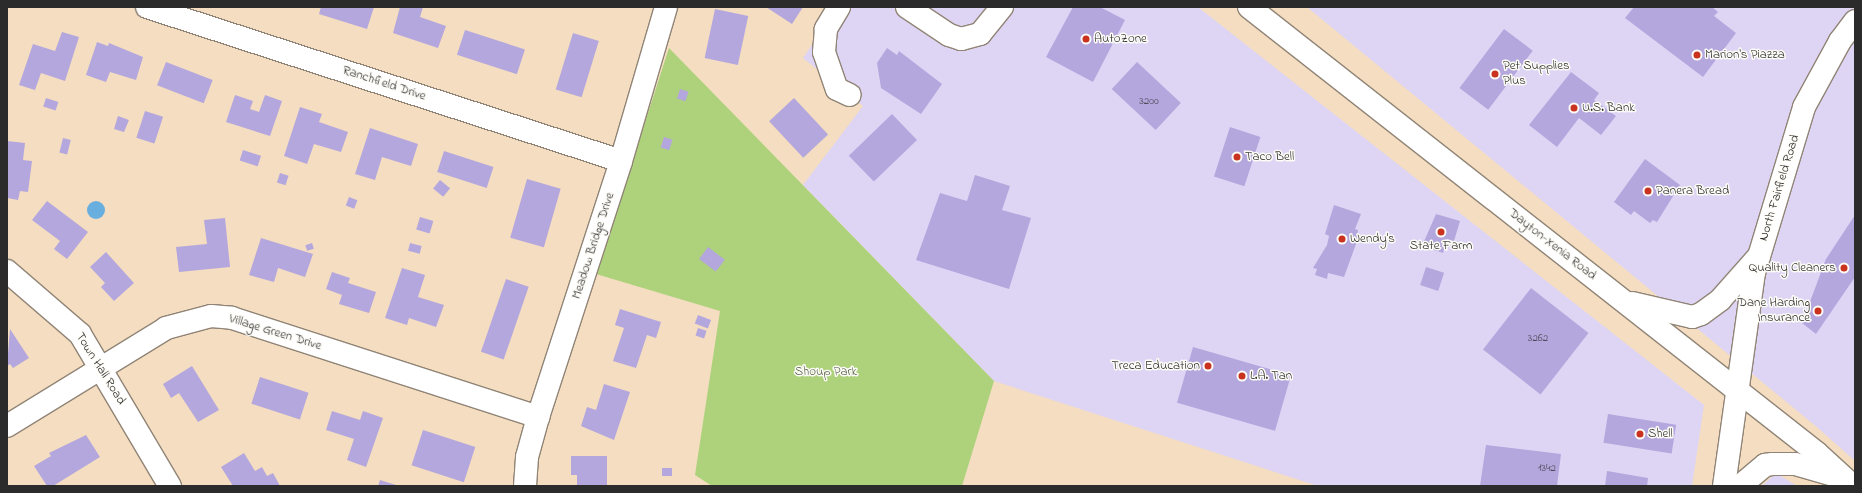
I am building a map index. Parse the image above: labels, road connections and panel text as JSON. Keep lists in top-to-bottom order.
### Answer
{
  "streets": {
    "street": [
      "Ranchfield Drive",
      "North Fairfield Road",
      "Dayton-Xenia Road",
      "Meadow Bridge Drive",
      "Village Green Drive",
      "Town Hall Road"
    ]
  },
  "crossings": [
    ["Ranchfield Drive", "Meadow Bridge Drive"],
    ["North Fairfield Road", "Dayton-Xenia Road"],
    ["Meadow Bridge Drive", "Village Green Drive"],
    ["Village Green Drive", "Town Hall Road"]
  ],
  "parks": ["Shoup Park"],
  "places": [
    "AutoZone",
    "Marion's Piazza",
    "Pet Supplies Plus",
    "U.S. Bank",
    "Taco Bell",
    "Panera Bread",
    "State Farm",
    "Wendy's",
    "Quality Cleaners",
    "Dane Harding Insurance",
    "Treca Education",
    "L.A. Tan",
    "Shell"
  ],
  "house_numbers": ["3200", "3262", "1342"]
}
